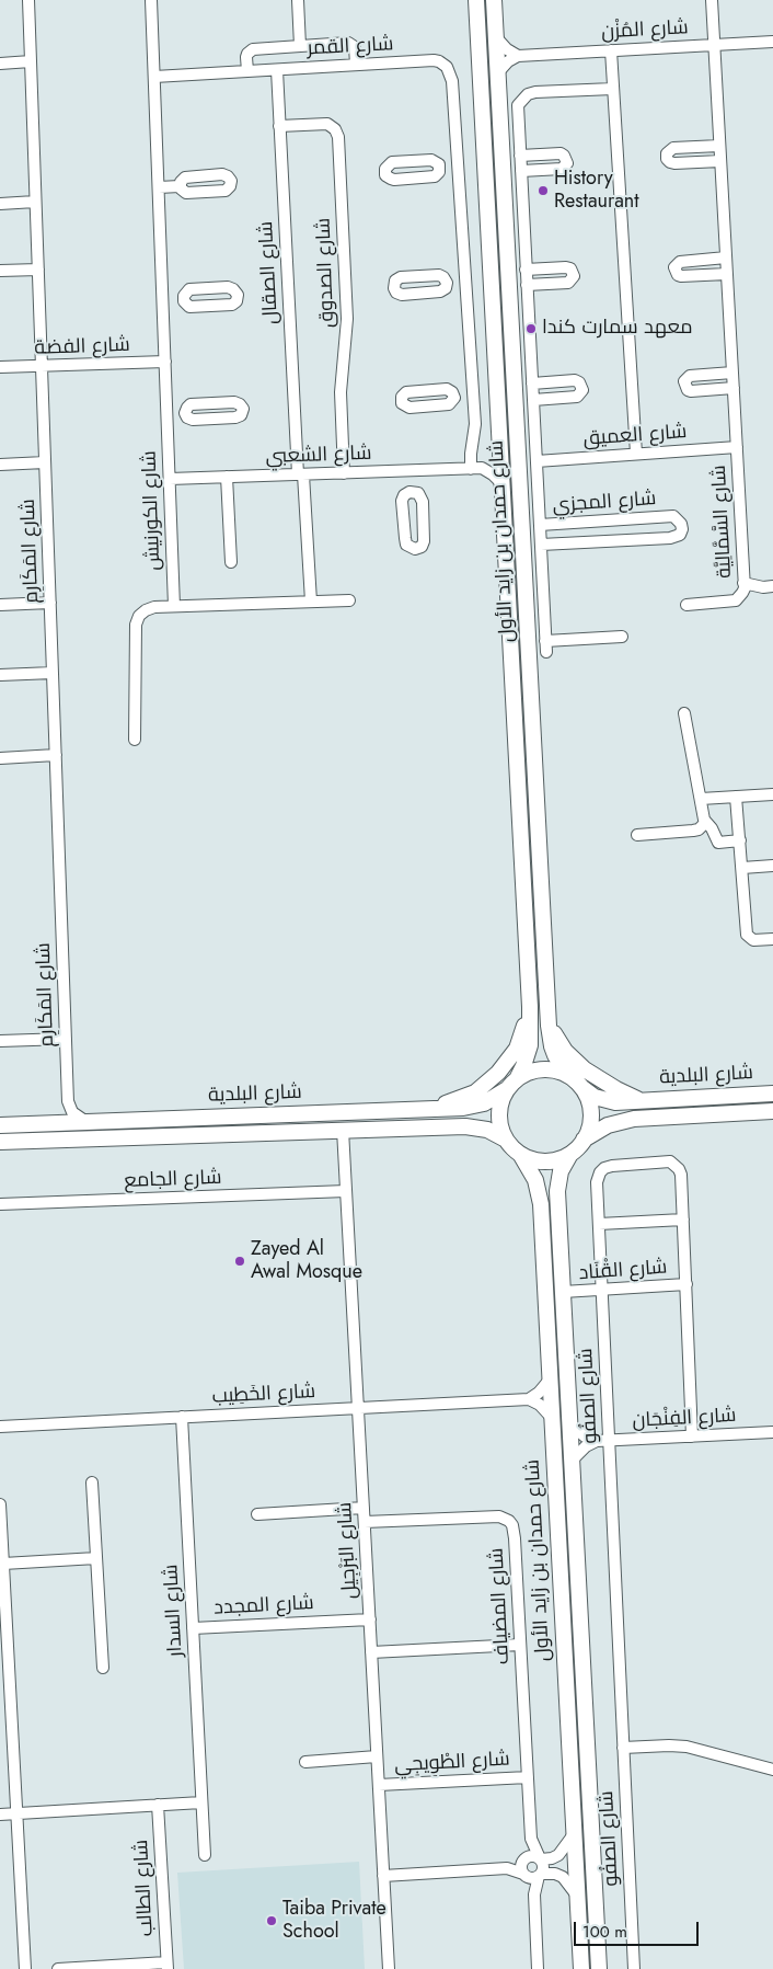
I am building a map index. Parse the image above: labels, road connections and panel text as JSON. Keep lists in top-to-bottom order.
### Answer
{
  "streets": {
    "main road": ["شارع حمدان بن زايد الأول", "شارع البلدية"],
    "street": [
      "شارع المُزْن",
      "شارع القمر",
      "شارع الصقال",
      "شارع الصدوق",
      "شارع الفضة",
      "شارع العميق",
      "شارع الشعبي",
      "شارع المجزي",
      "شارع الكورنيش",
      "شارع السَّمَّالِيَّة",
      "شارع المَكَارِم",
      "شارع الجامع",
      "شارع القْنَاد",
      "شارع الخَطِيب",
      "شارع الصفُو",
      "شارع الفِنْجَان",
      "شارع البَرْجِيل",
      "شارع المجدد",
      "شارع المضياف",
      "شارع السدار",
      "شارع الطْوِيجِي",
      "شارع الطالب"
    ]
  },
  "crossings": [
    ["شارع المُزْن", "شارع السَّمَّالِيَّة"],
    ["شارع القمر", "شارع الصقال"],
    ["شارع القمر", "شارع الشعبي"],
    ["شارع القمر", "شارع الكورنيش"],
    ["شارع الصقال", "شارع الصدوق"],
    ["شارع الصقال", "شارع الشعبي"],
    ["شارع الصدوق", "شارع الشعبي"],
    ["شارع الفضة", "شارع الكورنيش"],
    ["شارع الفضة", "شارع المَكَارِم"],
    ["شارع العميق", "شارع السَّمَّالِيَّة"],
    ["شارع الشعبي", "شارع الكورنيش"],
    ["شارع حمدان بن زايد الأول", "شارع البلدية"],
    ["شارع حمدان بن زايد الأول", "شارع القْنَاد"],
    ["شارع البلدية", "شارع البَرْجِيل"],
    ["شارع الجامع", "شارع البَرْجِيل"],
    ["شارع القْنَاد", "شارع الصفُو"],
    ["شارع الخَطِيب", "شارع البَرْجِيل"],
    ["شارع الخَطِيب", "شارع السدار"],
    ["شارع الصفُو", "شارع الفِنْجَان"],
    ["شارع البَرْجِيل", "شارع المجدد"],
    ["شارع البَرْجِيل", "شارع المضياف"],
    ["شارع البَرْجِيل", "شارع الطْوِيجِي"],
    ["شارع المجدد", "شارع السدار"],
    ["شارع المضياف", "شارع الطْوِيجِي"]
  ],
  "places": [
    "History Restaurant",
    "معهد سمارت كندا",
    "Zayed Al Awal Mosque",
    "Taiba Private School"
  ],
  "scale_bar": "100 m"
}
